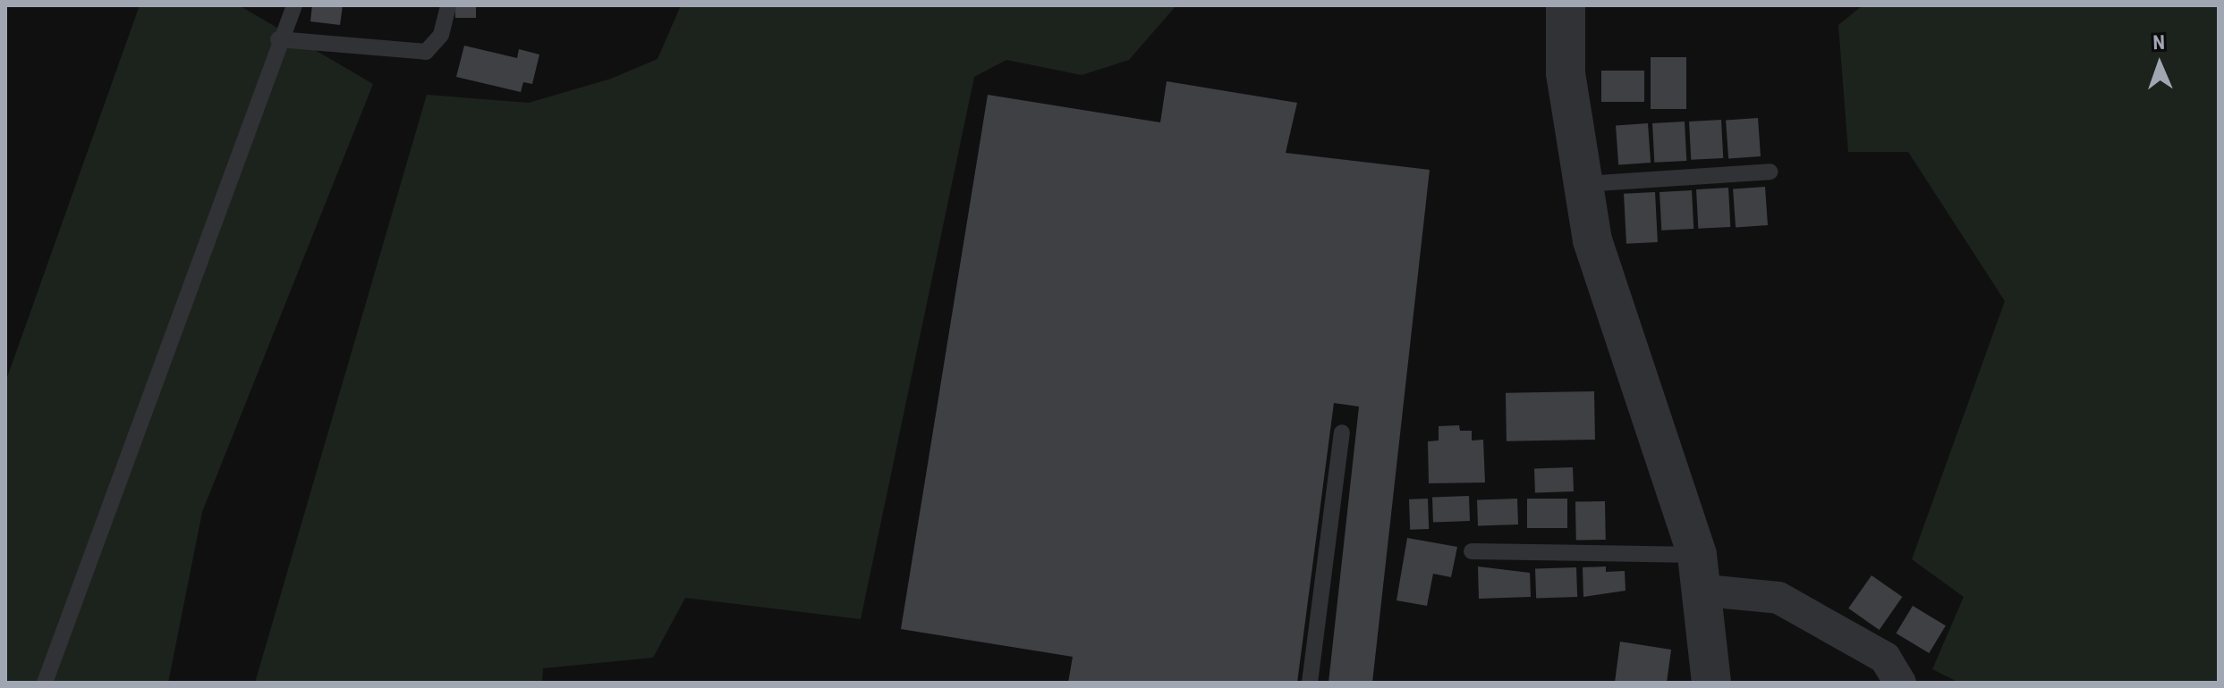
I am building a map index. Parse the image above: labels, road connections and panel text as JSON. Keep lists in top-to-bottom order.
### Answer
{
  "north": "top"
}
